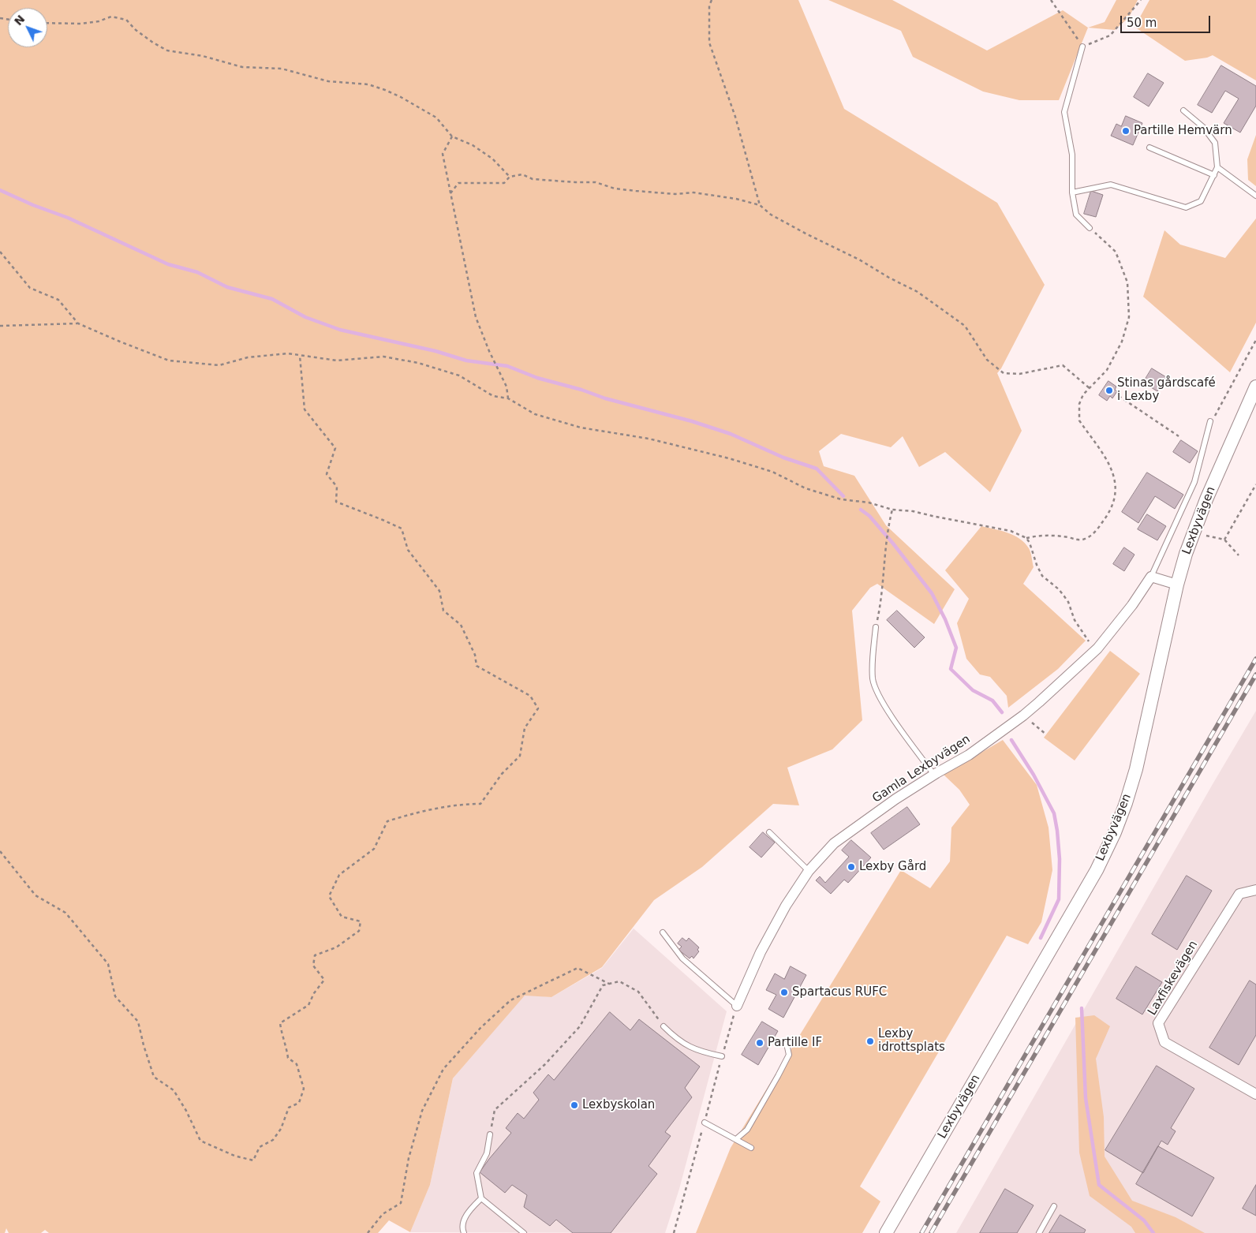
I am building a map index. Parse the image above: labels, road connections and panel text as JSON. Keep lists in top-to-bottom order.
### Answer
{
  "streets": {
    "street": ["Lexbyvägen", "Gamla Lexbyvägen", "Laxfiskevägen"]
  },
  "crossings": [
    ["Lexbyvägen", "Gamla Lexbyvägen"]
  ],
  "places": [
    "Partille Hemvärn",
    "Stinas gårdscafé i Lexby",
    "Lexby Gård",
    "Spartacus RUFC",
    "Lexby idrottsplats",
    "Partille IF",
    "Lexbyskolan"
  ],
  "scale_bar": "50 m",
  "north": "top left"
}
